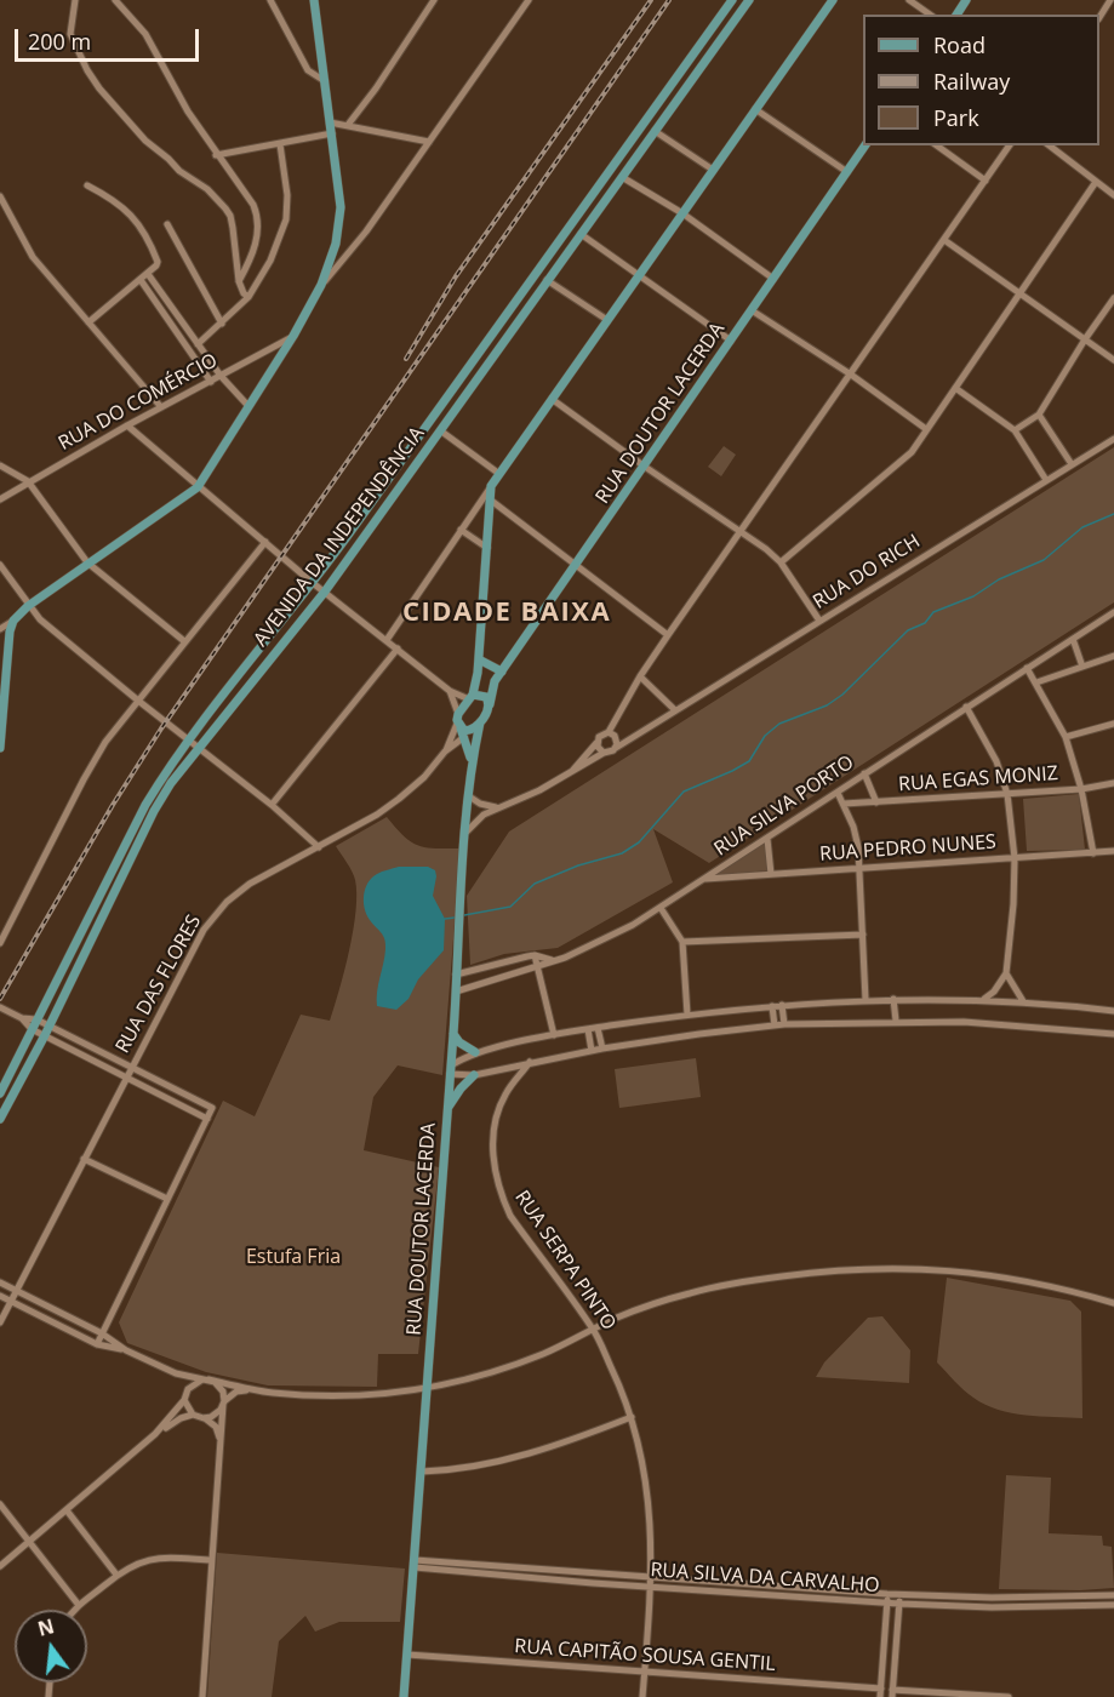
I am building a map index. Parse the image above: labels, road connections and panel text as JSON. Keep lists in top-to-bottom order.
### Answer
{
  "streets": {
    "main road": ["RUA DOUTOR LACERDA", "AVENIDA DA INDEPENDÊNCIA"],
    "street": [
      "RUA DO COMÉRCIO",
      "RUA DO RICH",
      "RUA EGAS MONIZ",
      "RUA SILVA PORTO",
      "RUA PEDRO NUNES",
      "RUA DAS FLORES",
      "RUA SERPA PINTO",
      "RUA SILVA DA CARVALHO",
      "RUA CAPITÃO SOUSA GENTIL"
    ]
  },
  "crossings": [
    ["RUA DOUTOR LACERDA", "RUA SILVA PORTO"],
    ["RUA DOUTOR LACERDA", "RUA DAS FLORES"],
    ["RUA DOUTOR LACERDA", "RUA SILVA DA CARVALHO"],
    ["RUA DOUTOR LACERDA", "RUA CAPITÃO SOUSA GENTIL"],
    ["RUA SILVA PORTO", "RUA PEDRO NUNES"],
    ["RUA SERPA PINTO", "RUA SILVA DA CARVALHO"],
    ["RUA SERPA PINTO", "RUA CAPITÃO SOUSA GENTIL"]
  ],
  "districts": ["CIDADE BAIXA"],
  "parks": ["Estufa Fria"],
  "legend": ["Road", "Railway", "Park"],
  "scale_bar": "200 m",
  "north": "top"
}
